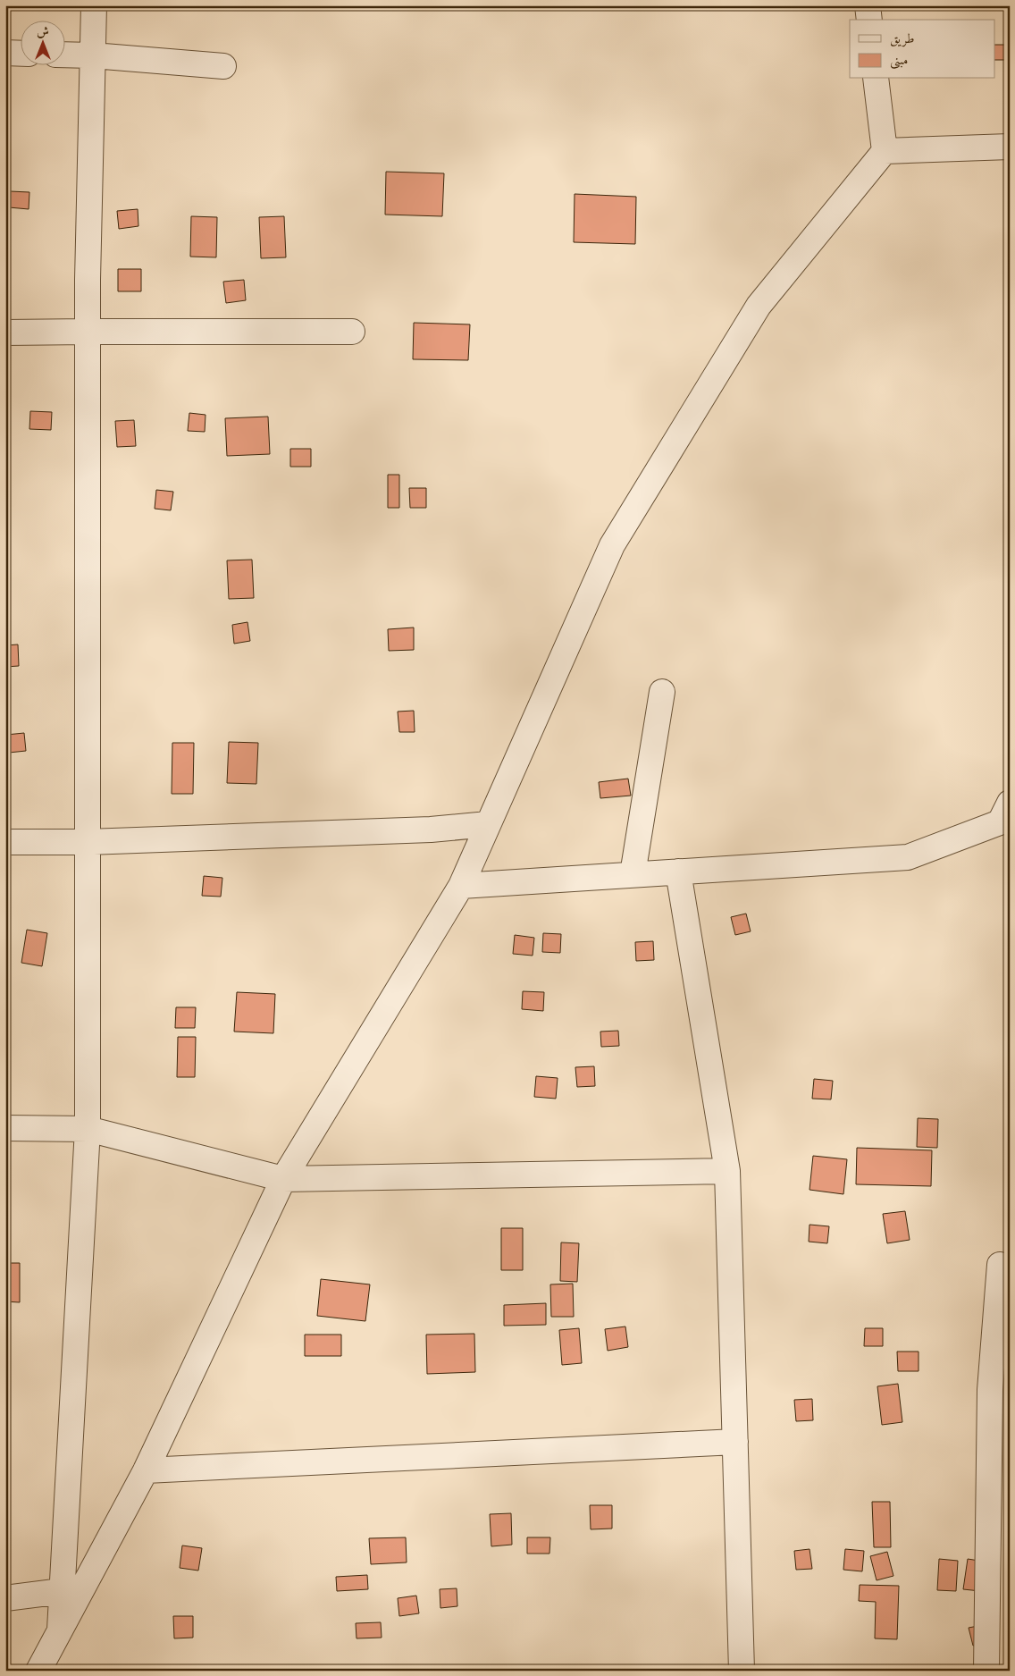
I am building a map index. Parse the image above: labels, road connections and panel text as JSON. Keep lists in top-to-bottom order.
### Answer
{
  "legend": ["طريق", "مبنى"],
  "north": "top"
}
